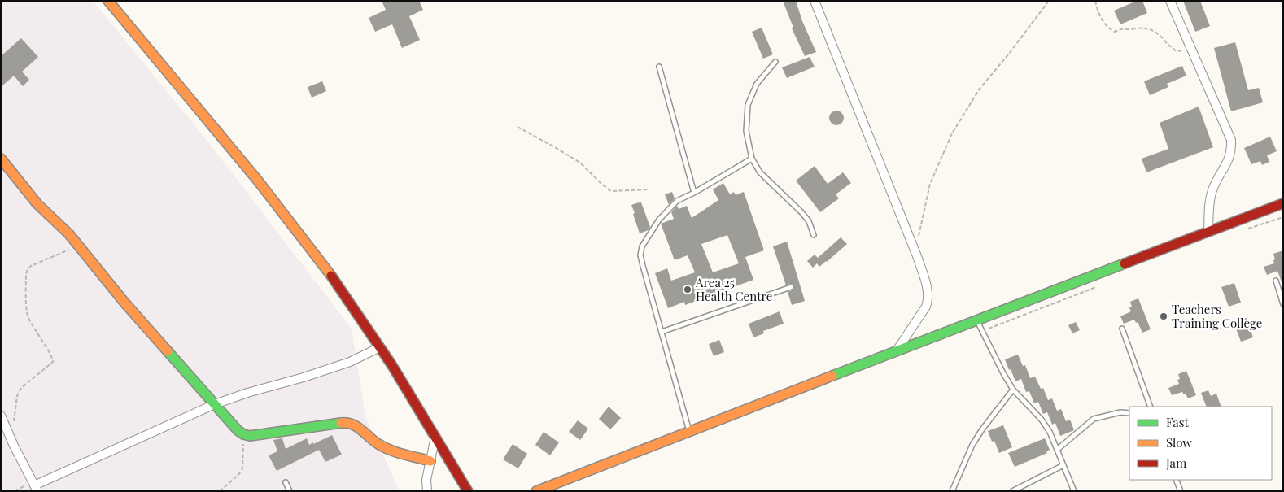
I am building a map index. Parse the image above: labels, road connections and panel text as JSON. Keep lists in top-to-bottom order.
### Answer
{
  "places": ["Area 25 Health Centre", "Teachers Training College"],
  "legend": ["Fast", "Slow", "Jam"]
}
